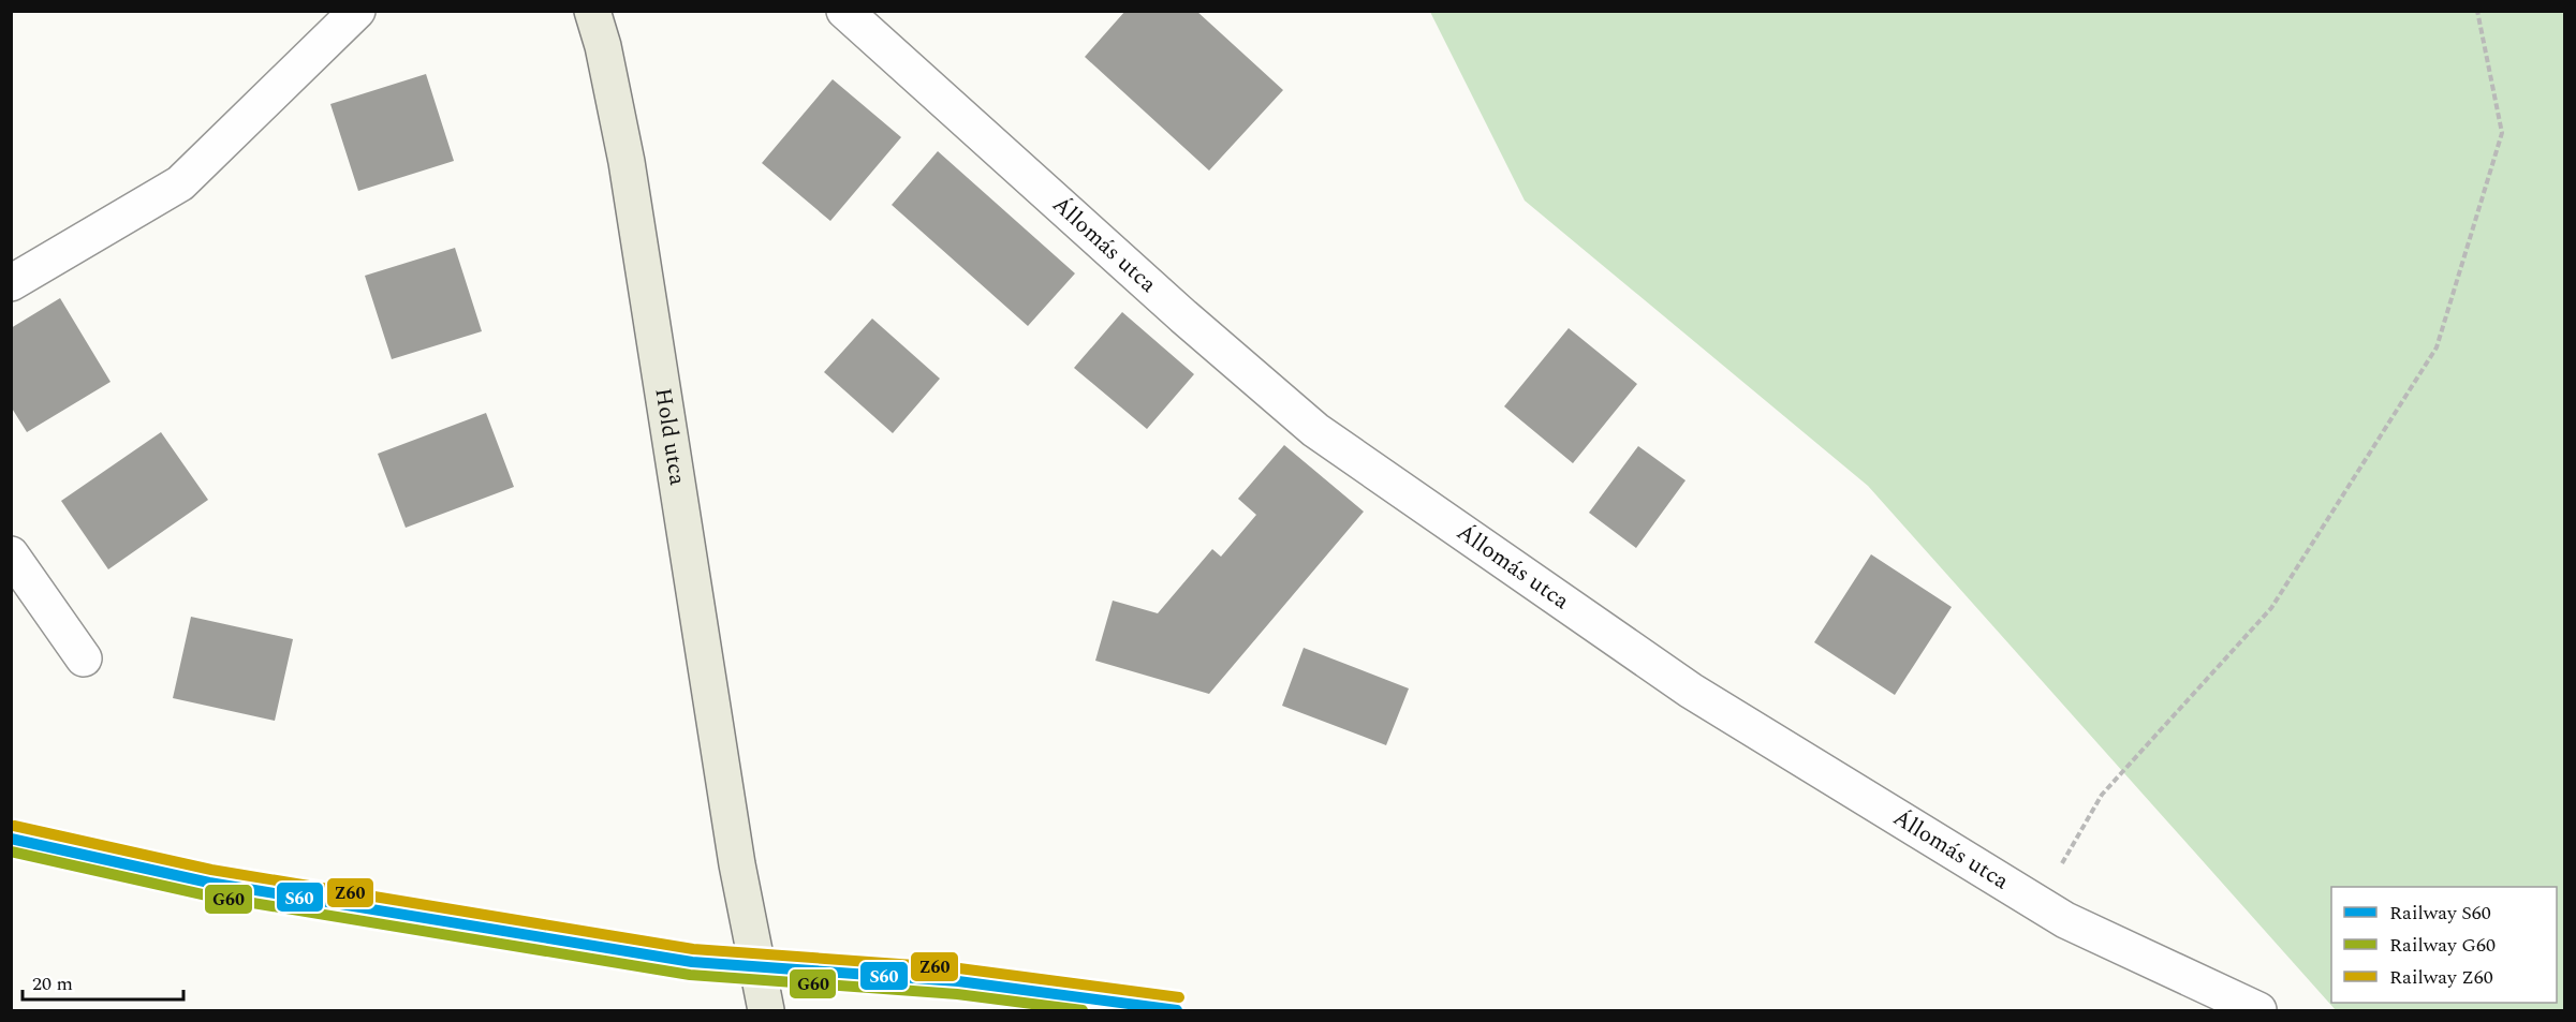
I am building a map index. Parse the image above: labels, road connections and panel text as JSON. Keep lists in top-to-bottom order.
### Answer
{
  "streets": {
    "main road": ["Hold utca"],
    "street": ["Állomás utca"]
  },
  "lines": ["rail line Z60", "rail line S60", "rail line G60"],
  "legend": ["Railway S60", "Railway G60", "Railway Z60"],
  "scale_bar": "20 m"
}
